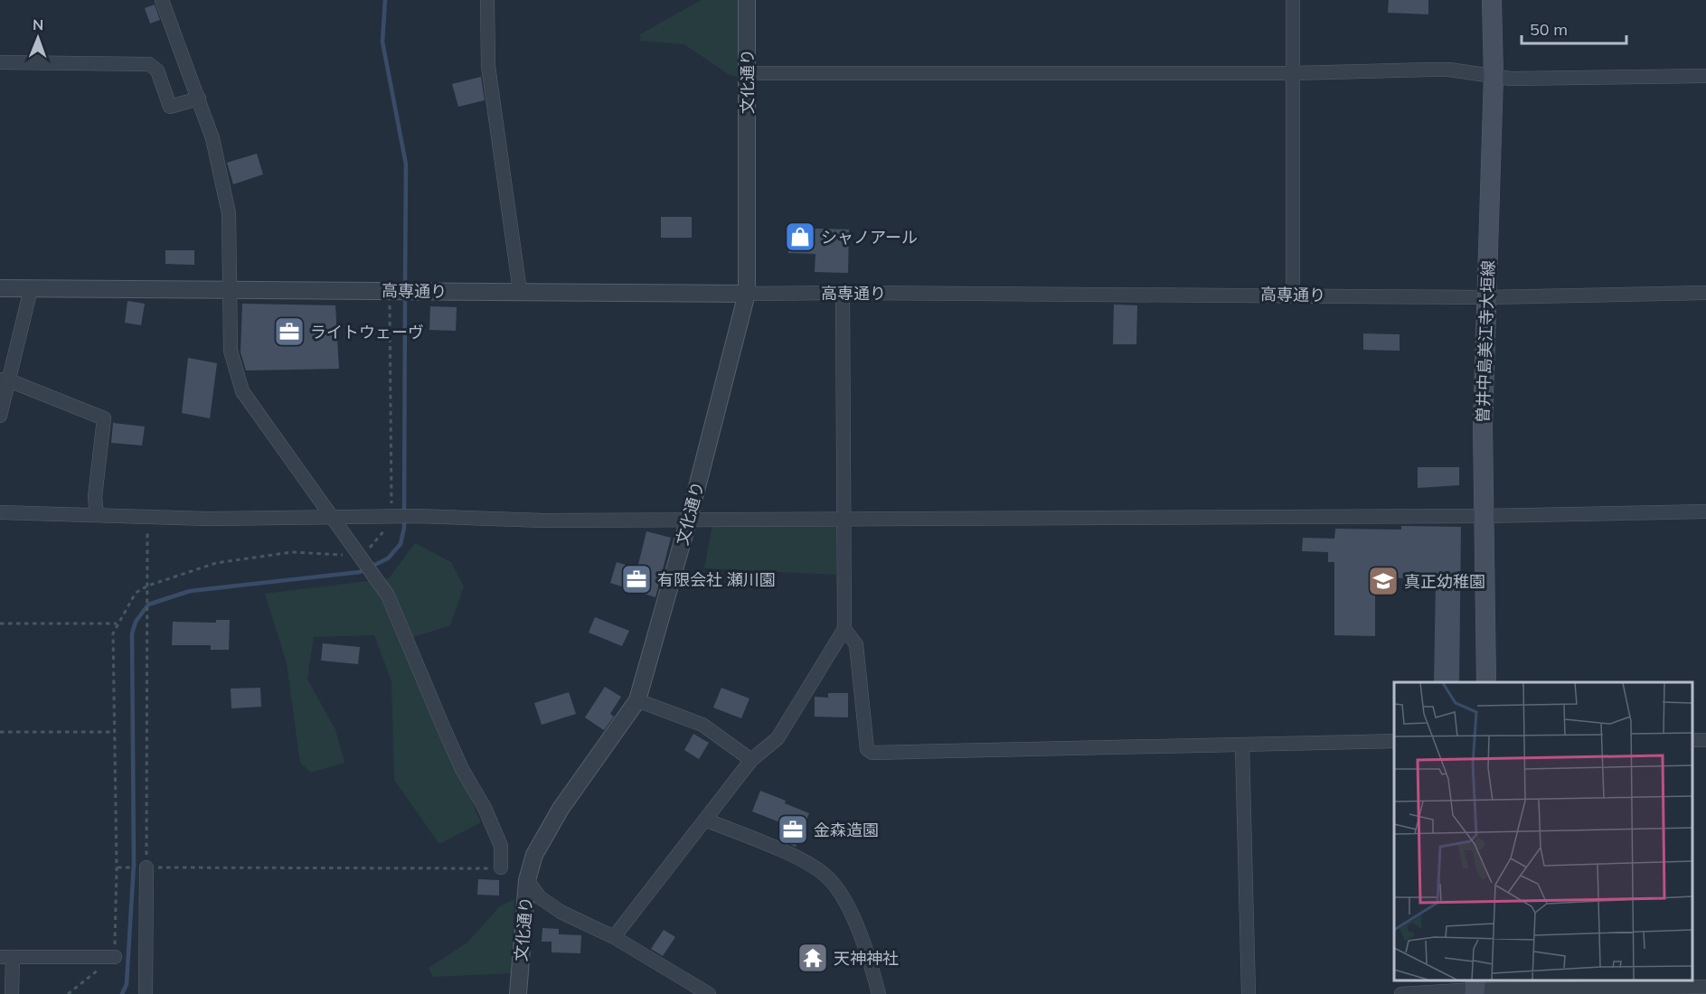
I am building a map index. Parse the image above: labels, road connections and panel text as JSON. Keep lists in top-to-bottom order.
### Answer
{
  "streets": {
    "main road": ["曽井中島美江寺大垣線"],
    "street": ["文化通り", "高専通り"]
  },
  "crossings": [
    ["文化通り", "高専通り"],
    ["高専通り", "曽井中島美江寺大垣線"]
  ],
  "places": {
    "shop": ["シャノアール"],
    "office": ["ライトウェーヴ", "有限会社 瀬川園", "金森造園"],
    "school or university": ["真正幼稚園"],
    "temple": ["天神神社"]
  },
  "scale_bar": "50 m",
  "north": "top"
}
